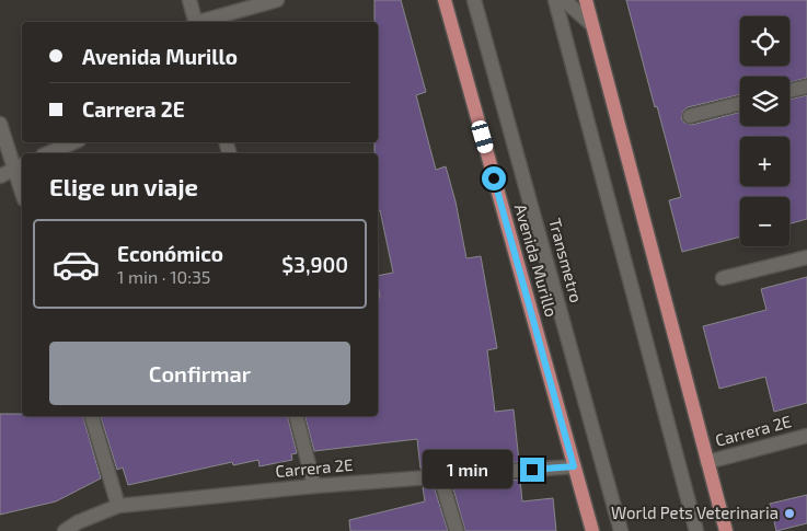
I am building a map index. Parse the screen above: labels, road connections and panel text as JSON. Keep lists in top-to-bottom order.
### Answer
{
  "streets": {
    "main road": ["Avenida Murillo"],
    "street": ["Transmetro", "Carrera 2E"]
  },
  "crossings": [
    ["Avenida Murillo", "Carrera 2E"]
  ],
  "places": ["World Pets Veterinaria"],
  "page": {
    "map_buttons": ["+", "−"],
    "banner": ["Avenida Murillo", "Carrera 2E"],
    "heading": "Elige un viaje",
    "list": [
      {
        "name": "Económico",
        "note": "1 min · 10:35",
        "value": "$3,900"
      }
    ],
    "buttons": "Confirmar",
    "bubble": "1 min"
  }
}
